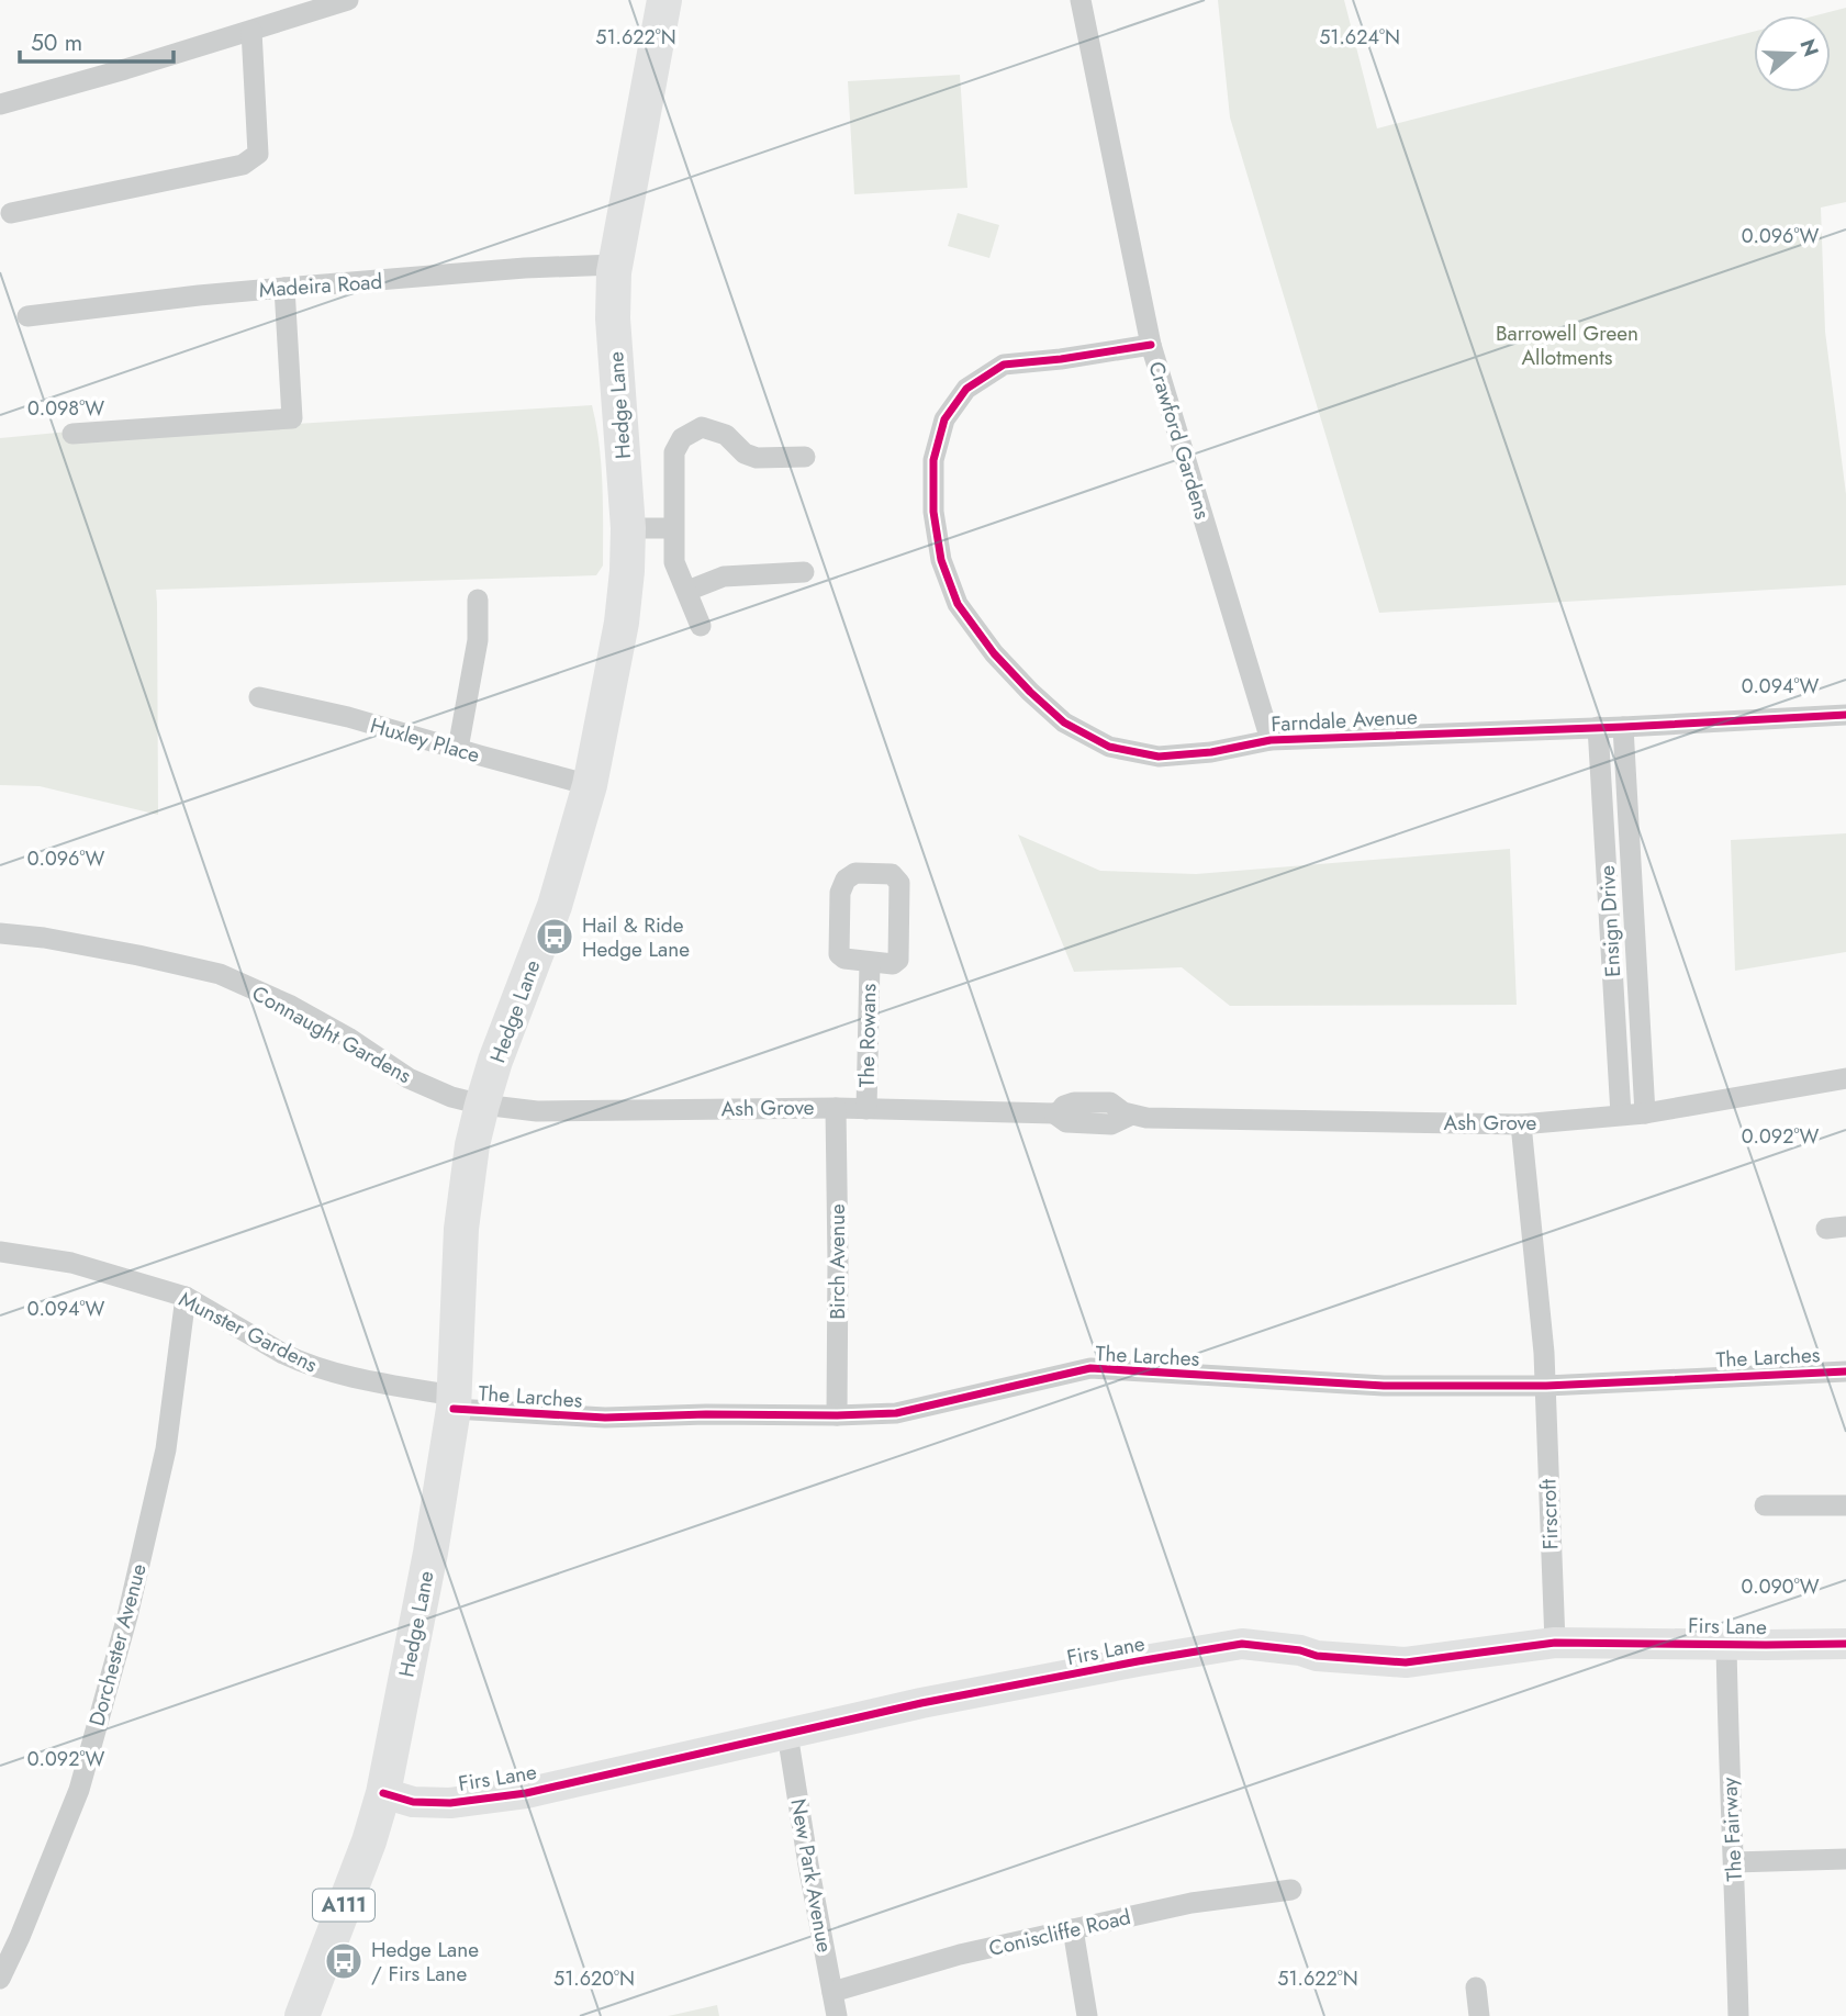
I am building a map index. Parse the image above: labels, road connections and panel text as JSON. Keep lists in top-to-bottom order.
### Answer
{
  "streets": {
    "main road": ["Hedge Lane", "A111"],
    "street": [
      "Madeira Road",
      "Crawford Gardens",
      "Farndale Avenue",
      "Huxley Place",
      "Ensign Drive",
      "Connaught Gardens",
      "The Rowans",
      "Ash Grove",
      "Birch Avenue",
      "Munster Gardens",
      "The Larches",
      "Firscroft",
      "Firs Lane",
      "Dorchester Avenue",
      "The Fairway",
      "New Park Avenue",
      "Coniscliffe Road"
    ]
  },
  "crossings": [
    ["Madeira Road", "Hedge Lane"],
    ["Hedge Lane", "Huxley Place"],
    ["Hedge Lane", "Connaught Gardens"],
    ["Hedge Lane", "Ash Grove"],
    ["Hedge Lane", "Munster Gardens"],
    ["Hedge Lane", "The Larches"],
    ["Hedge Lane", "Firs Lane"],
    ["Crawford Gardens", "Farndale Avenue"],
    ["Farndale Avenue", "Ensign Drive"],
    ["Ensign Drive", "Ash Grove"],
    ["Connaught Gardens", "Ash Grove"],
    ["The Rowans", "Ash Grove"],
    ["Ash Grove", "Birch Avenue"],
    ["Ash Grove", "Firscroft"],
    ["Birch Avenue", "The Larches"],
    ["Munster Gardens", "The Larches"],
    ["Munster Gardens", "Dorchester Avenue"],
    ["The Larches", "Firscroft"],
    ["Firscroft", "Firs Lane"],
    ["Firs Lane", "The Fairway"],
    ["Firs Lane", "New Park Avenue"],
    ["New Park Avenue", "Coniscliffe Road"]
  ],
  "parks": ["Barrowell Green Allotments"],
  "places": {
    "bus stop": ["Hail & Ride Hedge Lane", "Hedge Lane / Firs Lane"]
  },
  "scale_bar": "50 m",
  "north": "right",
  "coordinates": [
    "51.624°N",
    "51.622°N",
    "0.096°W",
    "0.098°W",
    "0.094°W",
    "0.092°W",
    "0.090°W",
    "51.620°N"
  ]
}
